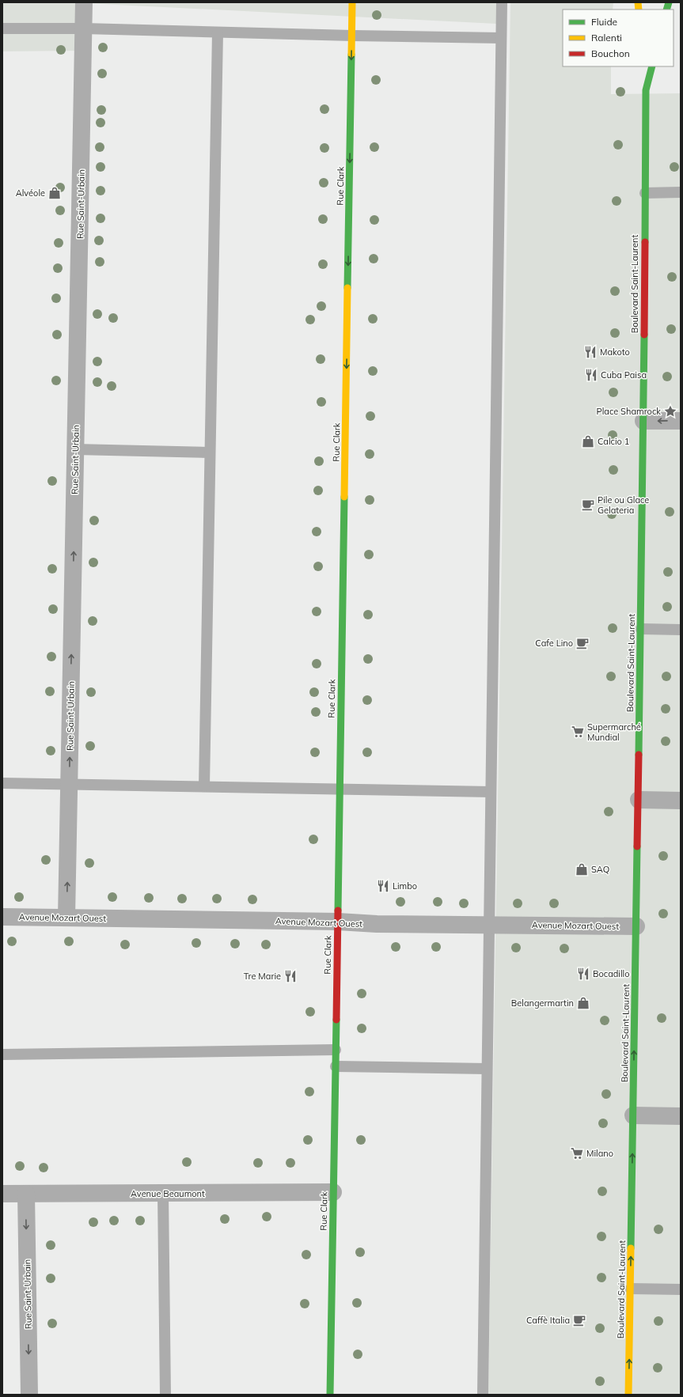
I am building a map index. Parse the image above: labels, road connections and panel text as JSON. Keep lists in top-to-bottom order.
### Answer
{
  "streets": {
    "main road": ["Rue Clark", "Boulevard Saint-Laurent"],
    "street": ["Rue Saint-Urbain", "Avenue Mozart Ouest", "Avenue Beaumont"]
  },
  "crossings": [
    ["Rue Clark", "Avenue Mozart Ouest"],
    ["Rue Clark", "Avenue Beaumont"],
    ["Rue Saint-Urbain", "Avenue Mozart Ouest"],
    ["Rue Saint-Urbain", "Avenue Beaumont"],
    ["Boulevard Saint-Laurent", "Avenue Mozart Ouest"]
  ],
  "one_way": ["Rue Clark", "Boulevard Saint-Laurent"],
  "places": {
    "shop": [
      "Alvéole",
      "Calcio 1",
      "SAQ",
      "Belangermartin"
    ],
    "restaurant": [
      "Makoto",
      "Cuba Paisa",
      "Limbo",
      "Bocadillo",
      "Tre Marie"
    ],
    "place": ["Place Shamrock"],
    "cafe": ["Pile ou Glace Gelateria", "Cafe Lino", "Caffè Italia"],
    "supermarket": ["Supermarché Mundial", "Milano"]
  },
  "legend": ["Fluide", "Ralenti", "Bouchon"]
}
